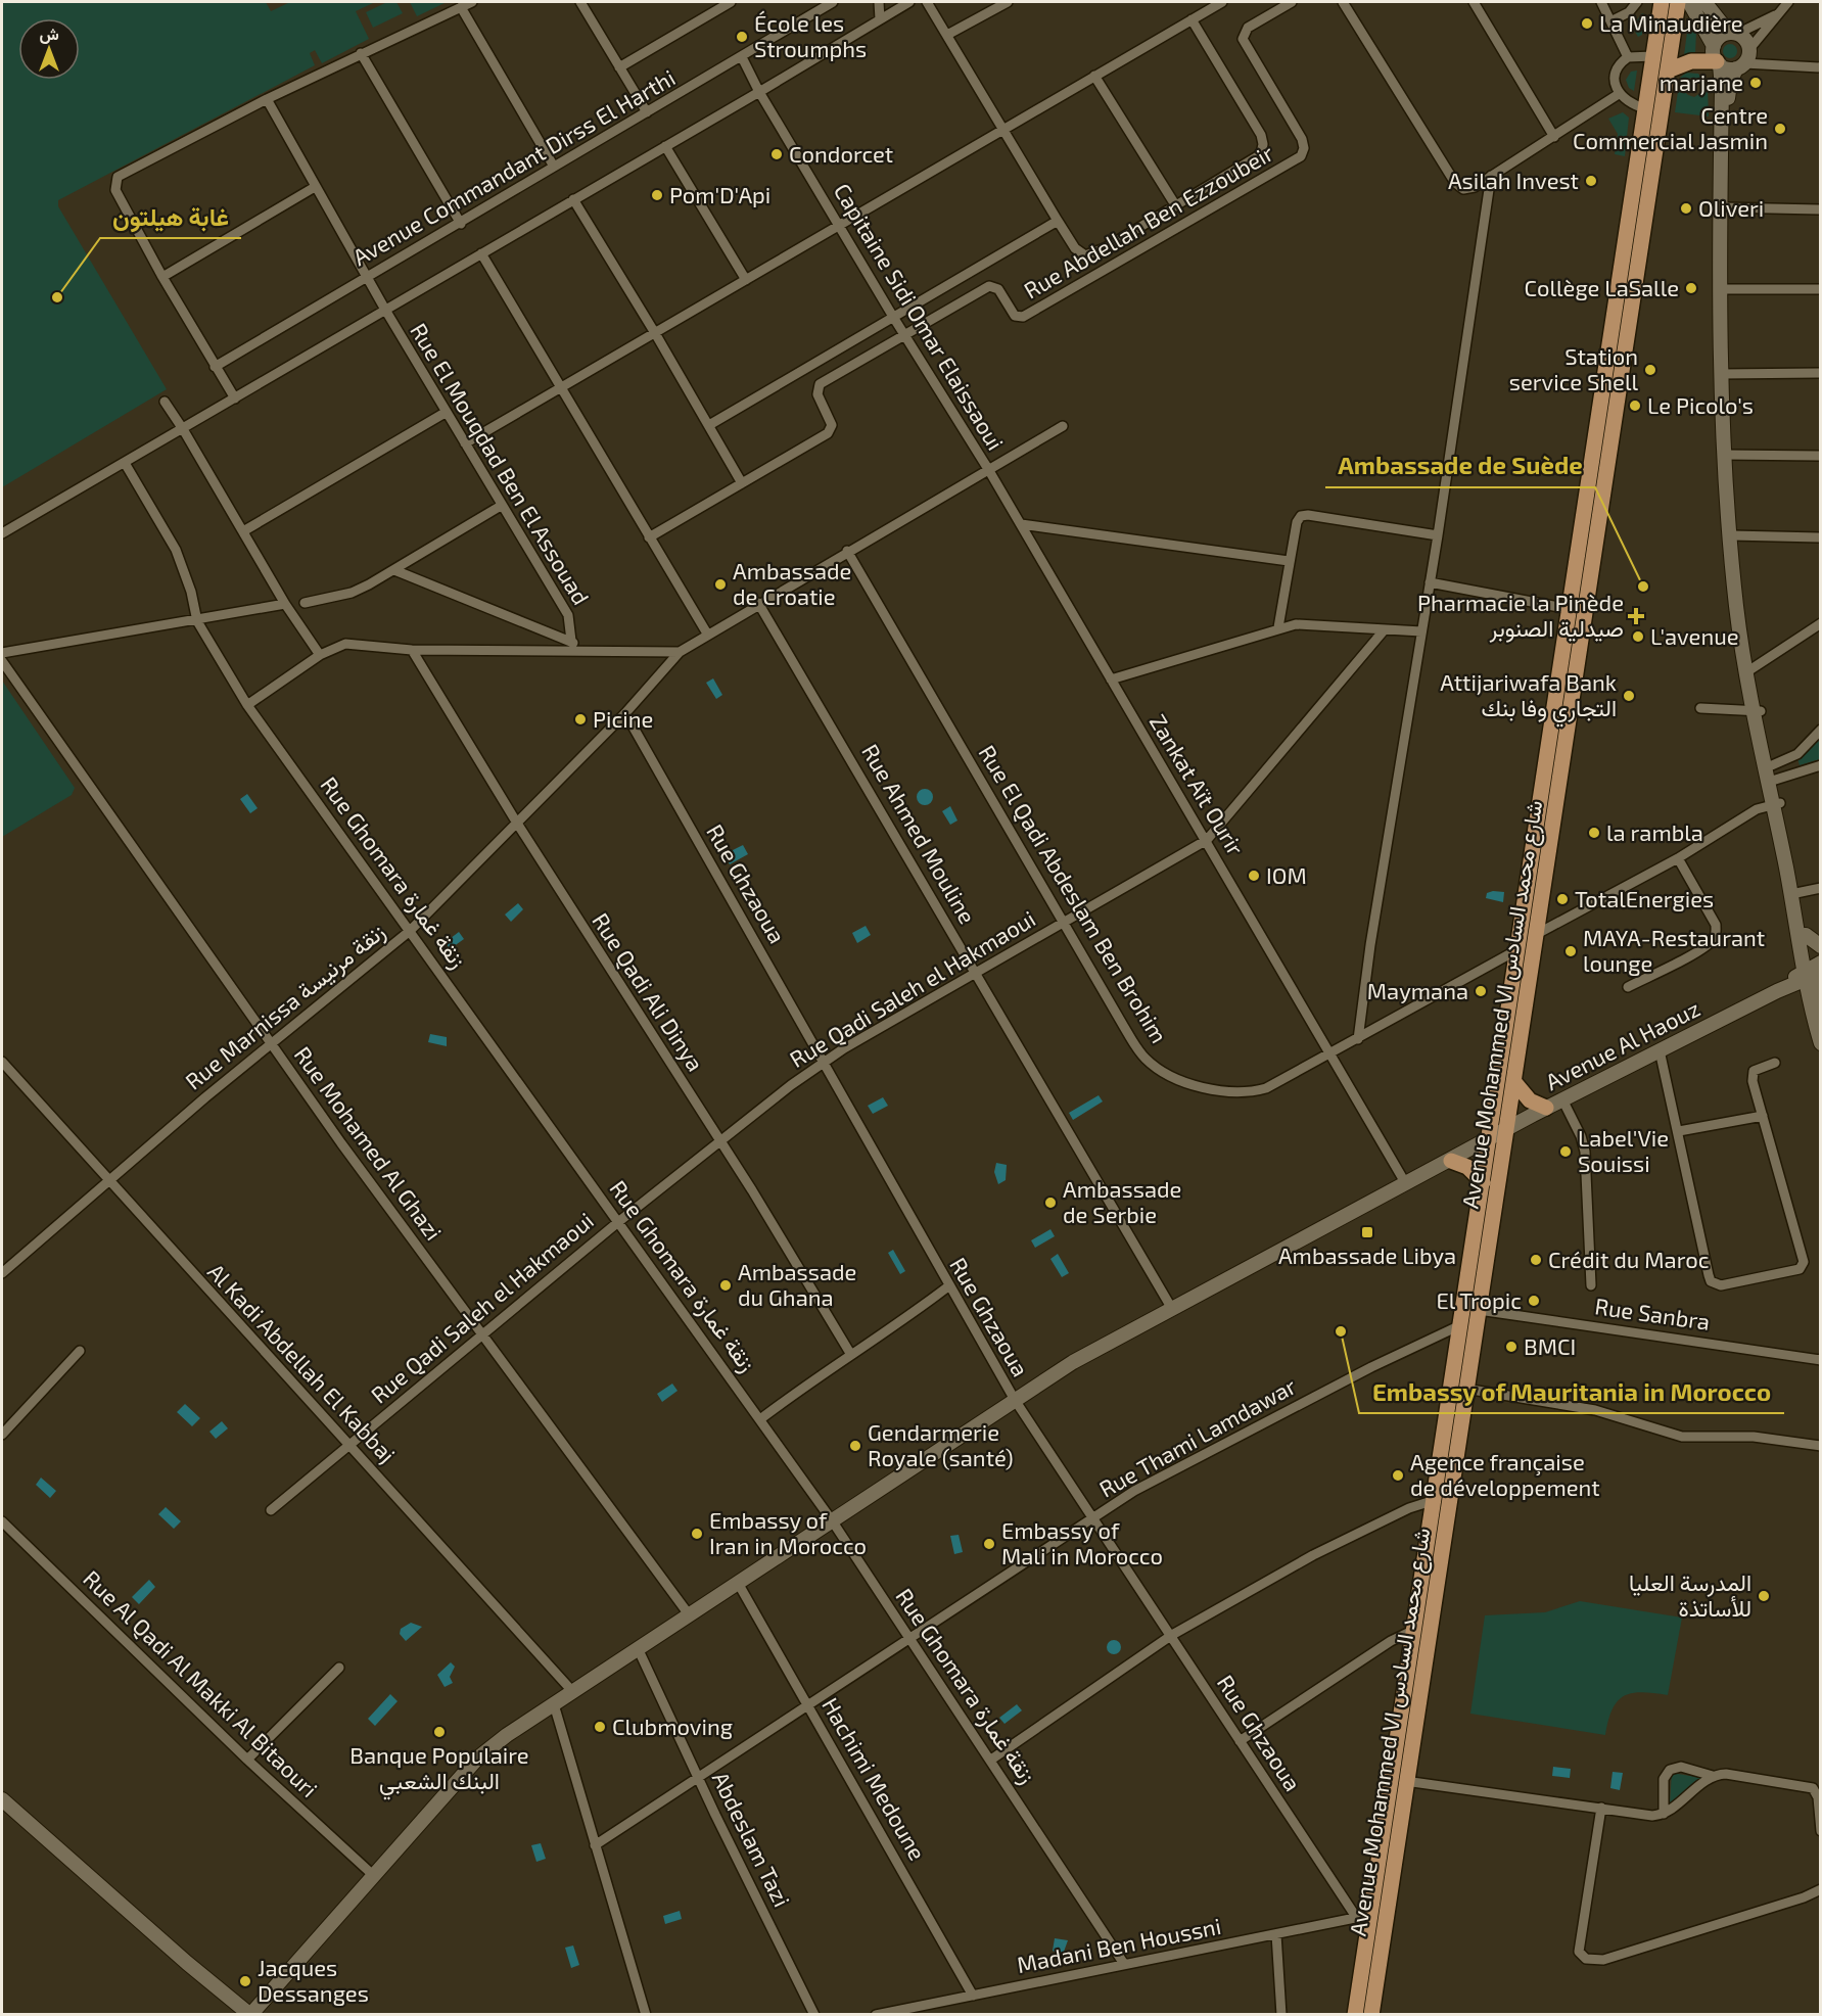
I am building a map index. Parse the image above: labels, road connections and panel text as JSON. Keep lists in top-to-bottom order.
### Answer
{
  "streets": {
    "main road": ["Avenue Mohammed VI شارع محمد السادس", "Avenue Al Haouz"],
    "street": [
      "Avenue Commandant Dirss El Harthi",
      "Rue Abdellah Ben Ezzoubeir",
      "Capitaine Sidi Omar Elaissaoui",
      "Rue El Mouqdad Ben El Assouad",
      "Zankat Aït Ourir",
      "Rue Ahmed Mouline",
      "Rue Ghomara زنقة غمارة",
      "Rue Ghzaoua",
      "Rue El Qadi Abdeslam Ben Brohim",
      "Rue Qadi Saleh el Hakmaoui",
      "Rue Qadi Ali Dinya",
      "Rue Marnissa زنقة مرنيسة",
      "Rue Mohamed Al Ghazi",
      "Rue Sanbra",
      "Al Kadi Abdellah El Kabbaj",
      "Rue Thami Lamdawar",
      "Rue Al Qadi Al Makki Al Bitaouri",
      "Hachimi Medoune",
      "Abdeslam Tazi",
      "Madani Ben Houssni"
    ]
  },
  "crossings": [
    ["Avenue Commandant Dirss El Harthi", "Capitaine Sidi Omar Elaissaoui"],
    ["Avenue Commandant Dirss El Harthi", "Rue El Mouqdad Ben El Assouad"],
    ["Rue Abdellah Ben Ezzoubeir", "Capitaine Sidi Omar Elaissaoui"],
    ["Capitaine Sidi Omar Elaissaoui", "Zankat Aït Ourir"],
    ["Capitaine Sidi Omar Elaissaoui", "Rue Marnissa زنقة مرنيسة"],
    ["Zankat Aït Ourir", "Rue El Qadi Abdeslam Ben Brohim"],
    ["Zankat Aït Ourir", "Rue Qadi Saleh el Hakmaoui"],
    ["Zankat Aït Ourir", "Rue Marnissa زنقة مرنيسة"],
    ["Zankat Aït Ourir", "Avenue Al Haouz"],
    ["Rue Ahmed Mouline", "Rue Qadi Saleh el Hakmaoui"],
    ["Rue Ahmed Mouline", "Rue Marnissa زنقة مرنيسة"],
    ["Rue Ahmed Mouline", "Avenue Al Haouz"],
    ["Rue Ghomara زنقة غمارة", "Rue Qadi Saleh el Hakmaoui"],
    ["Rue Ghomara زنقة غمارة", "Rue Marnissa زنقة مرنيسة"],
    ["Rue Ghomara زنقة غمارة", "Avenue Al Haouz"],
    ["Rue Ghomara زنقة غمارة", "Rue Thami Lamdawar"],
    ["Rue Ghomara زنقة غمارة", "Madani Ben Houssni"],
    ["Rue Ghzaoua", "Rue Qadi Saleh el Hakmaoui"],
    ["Rue Ghzaoua", "Avenue Mohammed VI شارع محمد السادس"],
    ["Rue Ghzaoua", "Rue Marnissa زنقة مرنيسة"],
    ["Rue Ghzaoua", "Avenue Al Haouz"],
    ["Rue Ghzaoua", "Rue Thami Lamdawar"],
    ["Rue Ghzaoua", "Madani Ben Houssni"],
    ["Rue El Qadi Abdeslam Ben Brohim", "Rue Qadi Saleh el Hakmaoui"],
    ["Rue El Qadi Abdeslam Ben Brohim", "Avenue Mohammed VI شارع محمد السادس"],
    ["Rue El Qadi Abdeslam Ben Brohim", "Rue Marnissa زنقة مرنيسة"],
    ["Rue Qadi Saleh el Hakmaoui", "Rue Qadi Ali Dinya"],
    ["Rue Qadi Saleh el Hakmaoui", "Rue Mohamed Al Ghazi"],
    ["Rue Qadi Saleh el Hakmaoui", "Al Kadi Abdellah El Kabbaj"],
    ["Rue Qadi Ali Dinya", "Rue Marnissa زنقة مرنيسة"],
    ["Avenue Mohammed VI شارع محمد السادس", "Avenue Al Haouz"],
    ["Avenue Mohammed VI شارع محمد السادس", "Rue Sanbra"],
    ["Avenue Mohammed VI شارع محمد السادس", "Rue Thami Lamdawar"],
    ["Avenue Mohammed VI شارع محمد السادس", "Madani Ben Houssni"],
    ["Rue Marnissa زنقة مرنيسة", "Rue Mohamed Al Ghazi"],
    ["Rue Marnissa زنقة مرنيسة", "Al Kadi Abdellah El Kabbaj"],
    ["Avenue Al Haouz", "Rue Mohamed Al Ghazi"],
    ["Avenue Al Haouz", "Al Kadi Abdellah El Kabbaj"],
    ["Avenue Al Haouz", "Rue Al Qadi Al Makki Al Bitaouri"],
    ["Avenue Al Haouz", "Hachimi Medoune"],
    ["Avenue Al Haouz", "Abdeslam Tazi"],
    ["Rue Thami Lamdawar", "Hachimi Medoune"],
    ["Rue Thami Lamdawar", "Abdeslam Tazi"],
    ["Hachimi Medoune", "Madani Ben Houssni"]
  ],
  "places": {
    "other": [
      "La Minaudière",
      "École les Stroumphs",
      "marjane",
      "Centre Commercial Jasmin",
      "Condorcet",
      "Asilah Invest",
      "Pom'D'Api",
      "Oliveri",
      "Collège LaSalle",
      "غابة هيلتون",
      "Station service Shell",
      "Le Picolo's",
      "Ambassade de Croatie",
      "Ambassade de Suède",
      "L'avenue",
      "Attijariwafa Bank التجاري وفا بنك",
      "Picine",
      "la rambla",
      "IOM",
      "TotalEnergies",
      "MAYA-Restaurant lounge",
      "Maymana",
      "Label'Vie Souissi",
      "Ambassade de Serbie",
      "Crédit du Maroc",
      "Ambassade du Ghana",
      "El Tropic",
      "Embassy of Mauritania in Morocco",
      "BMCI",
      "Gendarmerie Royale (santé)",
      "Agence française de développement",
      "Embassy of Iran in Morocco",
      "Embassy of Mali in Morocco",
      "المدرسة العليا للأساتذة",
      "Clubmoving",
      "Banque Populaire البنك الشعبي",
      "Jacques Dessanges"
    ],
    "health": ["Pharmacie la Pinède صيدلية الصنوبر"],
    "transit": ["Ambassade Libya"]
  },
  "north": "top"
}
